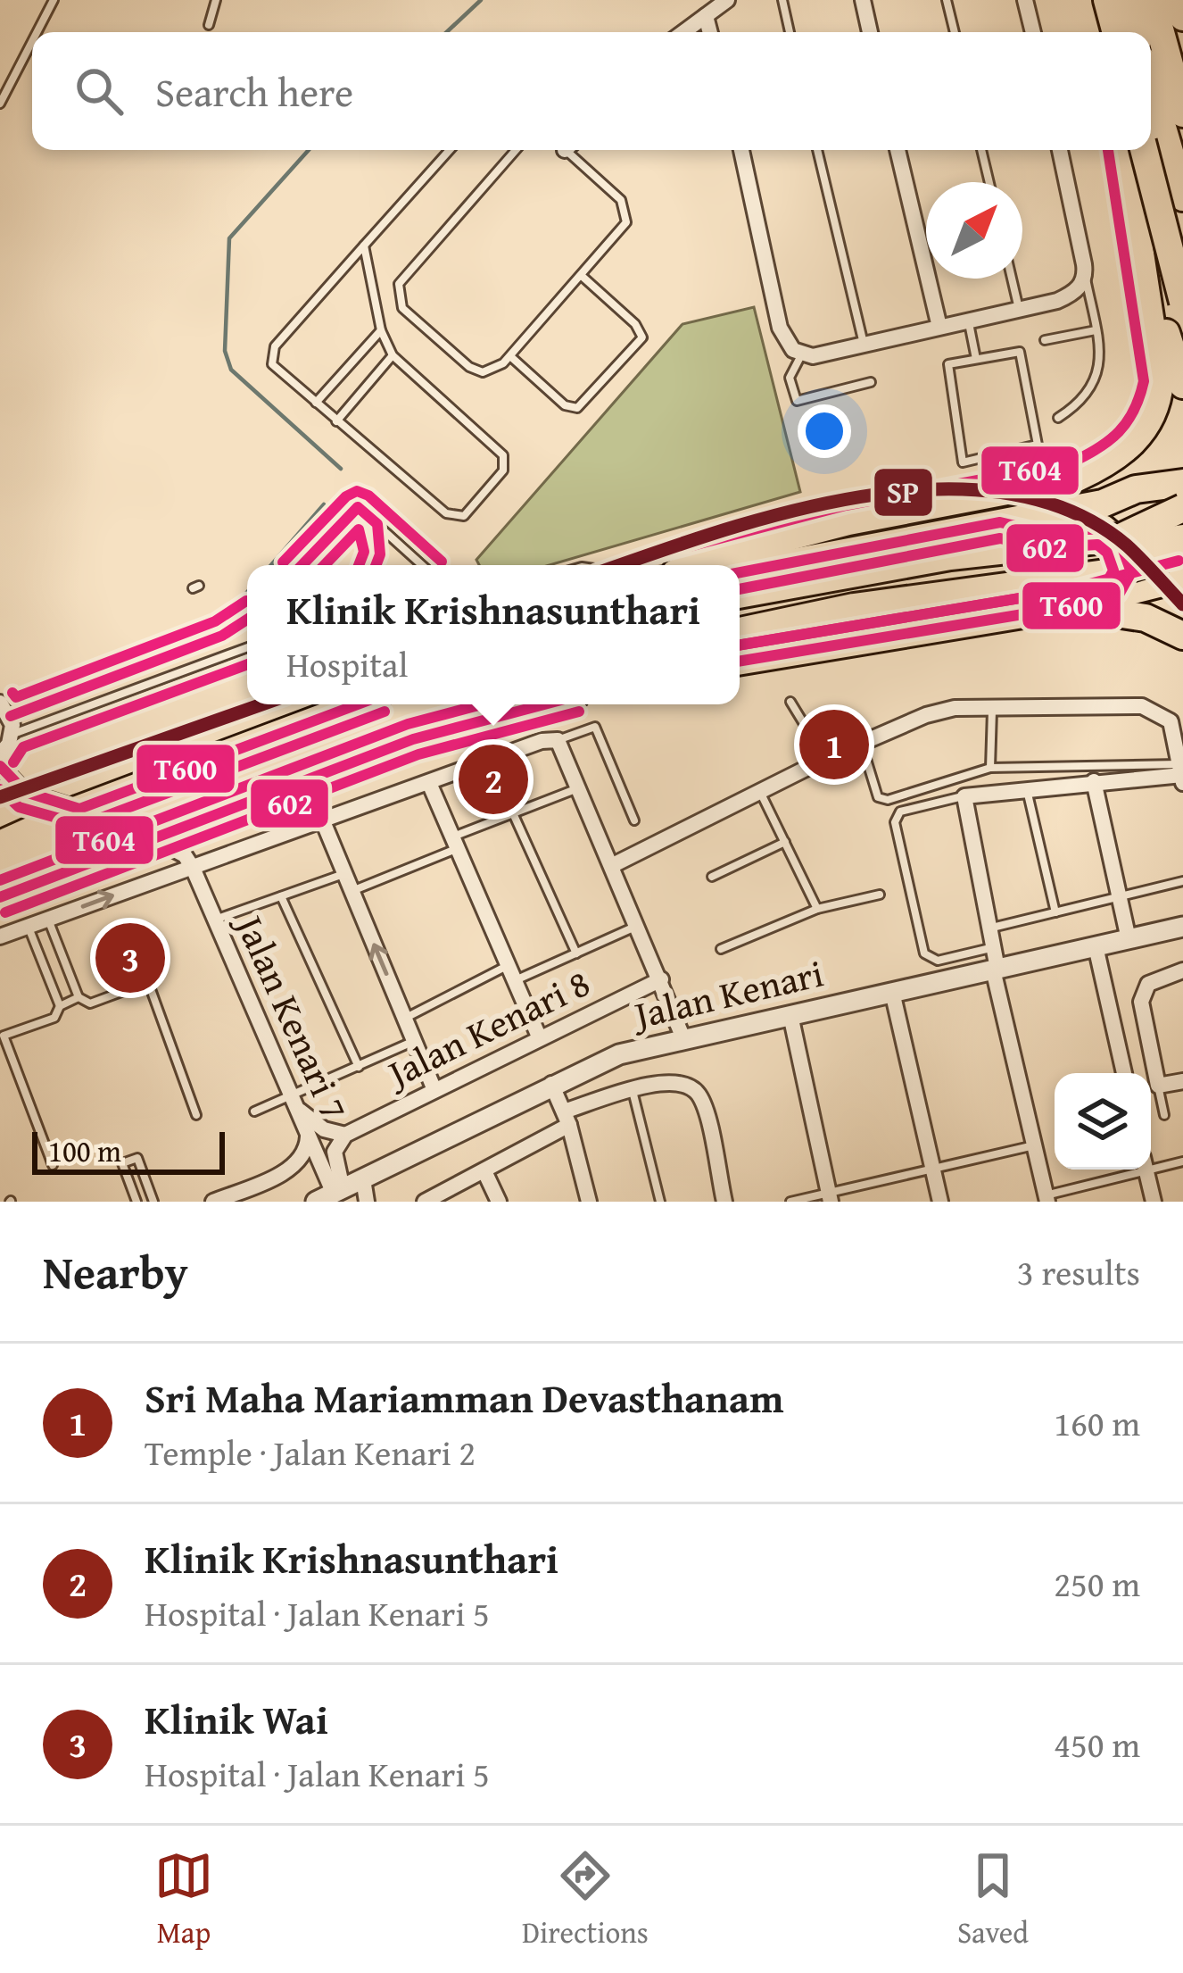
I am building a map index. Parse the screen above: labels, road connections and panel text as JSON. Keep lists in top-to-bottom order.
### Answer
{
  "streets": {
    "street": ["Jalan Kenari", "Jalan Kenari 7", "Jalan Kenari 8"]
  },
  "crossings": [
    ["Jalan Kenari", "Jalan Kenari 7"]
  ],
  "lines": [
    "transit line T604",
    "transit line SP",
    "transit line T600",
    "transit line 602"
  ],
  "scale_bar": "100 m",
  "north": "top right",
  "page": {
    "search": "Search here",
    "popup": ["Klinik Krishnasunthari", "Hospital"],
    "pins": ["1", "2", "3"],
    "scale": "100 m",
    "heading": ["Nearby", "3 results"],
    "list": [
      {
        "mark": "1",
        "name": "Sri Maha Mariamman Devasthanam",
        "note": "Temple · Jalan Kenari 2",
        "value": "160 m"
      },
      {
        "mark": "2",
        "name": "Klinik Krishnasunthari",
        "note": "Hospital · Jalan Kenari 5",
        "value": "250 m"
      },
      {
        "mark": "3",
        "name": "Klinik Wai",
        "note": "Hospital · Jalan Kenari 5",
        "value": "450 m"
      }
    ],
    "nav": ["Map", "Directions", "Saved"]
  }
}
